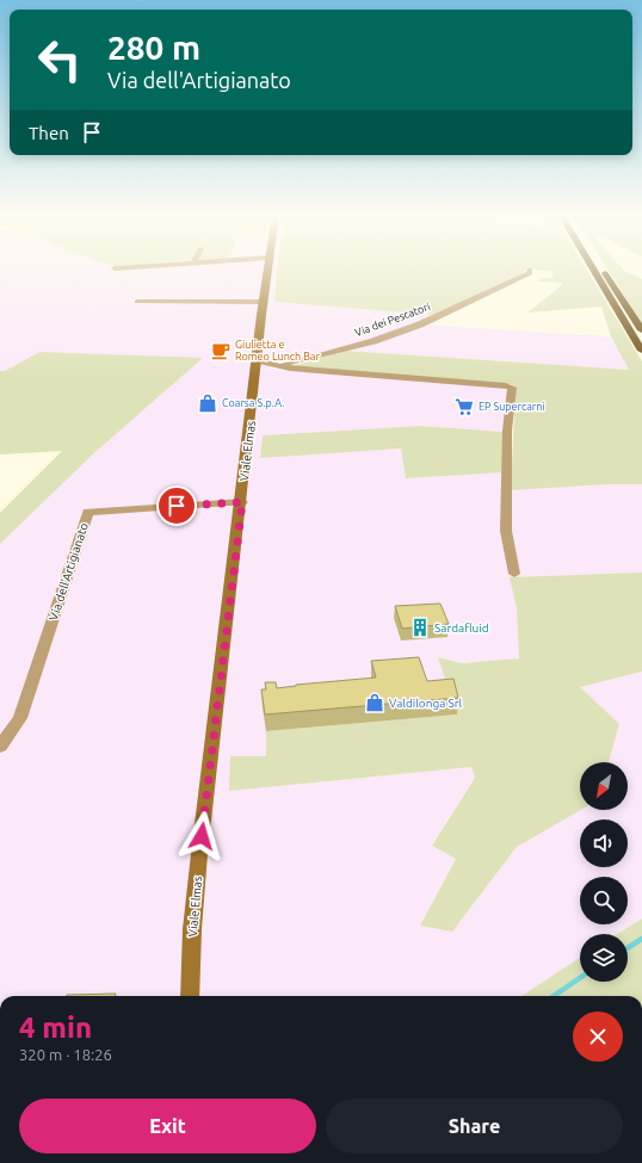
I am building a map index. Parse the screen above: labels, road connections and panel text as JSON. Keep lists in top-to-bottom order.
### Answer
{
  "streets": {
    "main road": ["Viale Elmas"],
    "street": ["Via dei Pescatori", "Via dell'Artigianato"]
  },
  "crossings": [
    ["Viale Elmas", "Via dell'Artigianato"]
  ],
  "places": {
    "cafe": ["Giulietta e Romeo Lunch Bar"],
    "shop": ["Coarsa S.p.A.", "Valdilonga Srl"],
    "supermarket": ["EP Supercarni"],
    "building": ["Sardafluid"]
  },
  "north": "bottom left",
  "page": {
    "turn": ["280 m", "Via dell'Artigianato"],
    "then": "Then",
    "heading": ["4 min", "320 m · 18:26"],
    "buttons": ["Exit", "Share"]
  }
}
